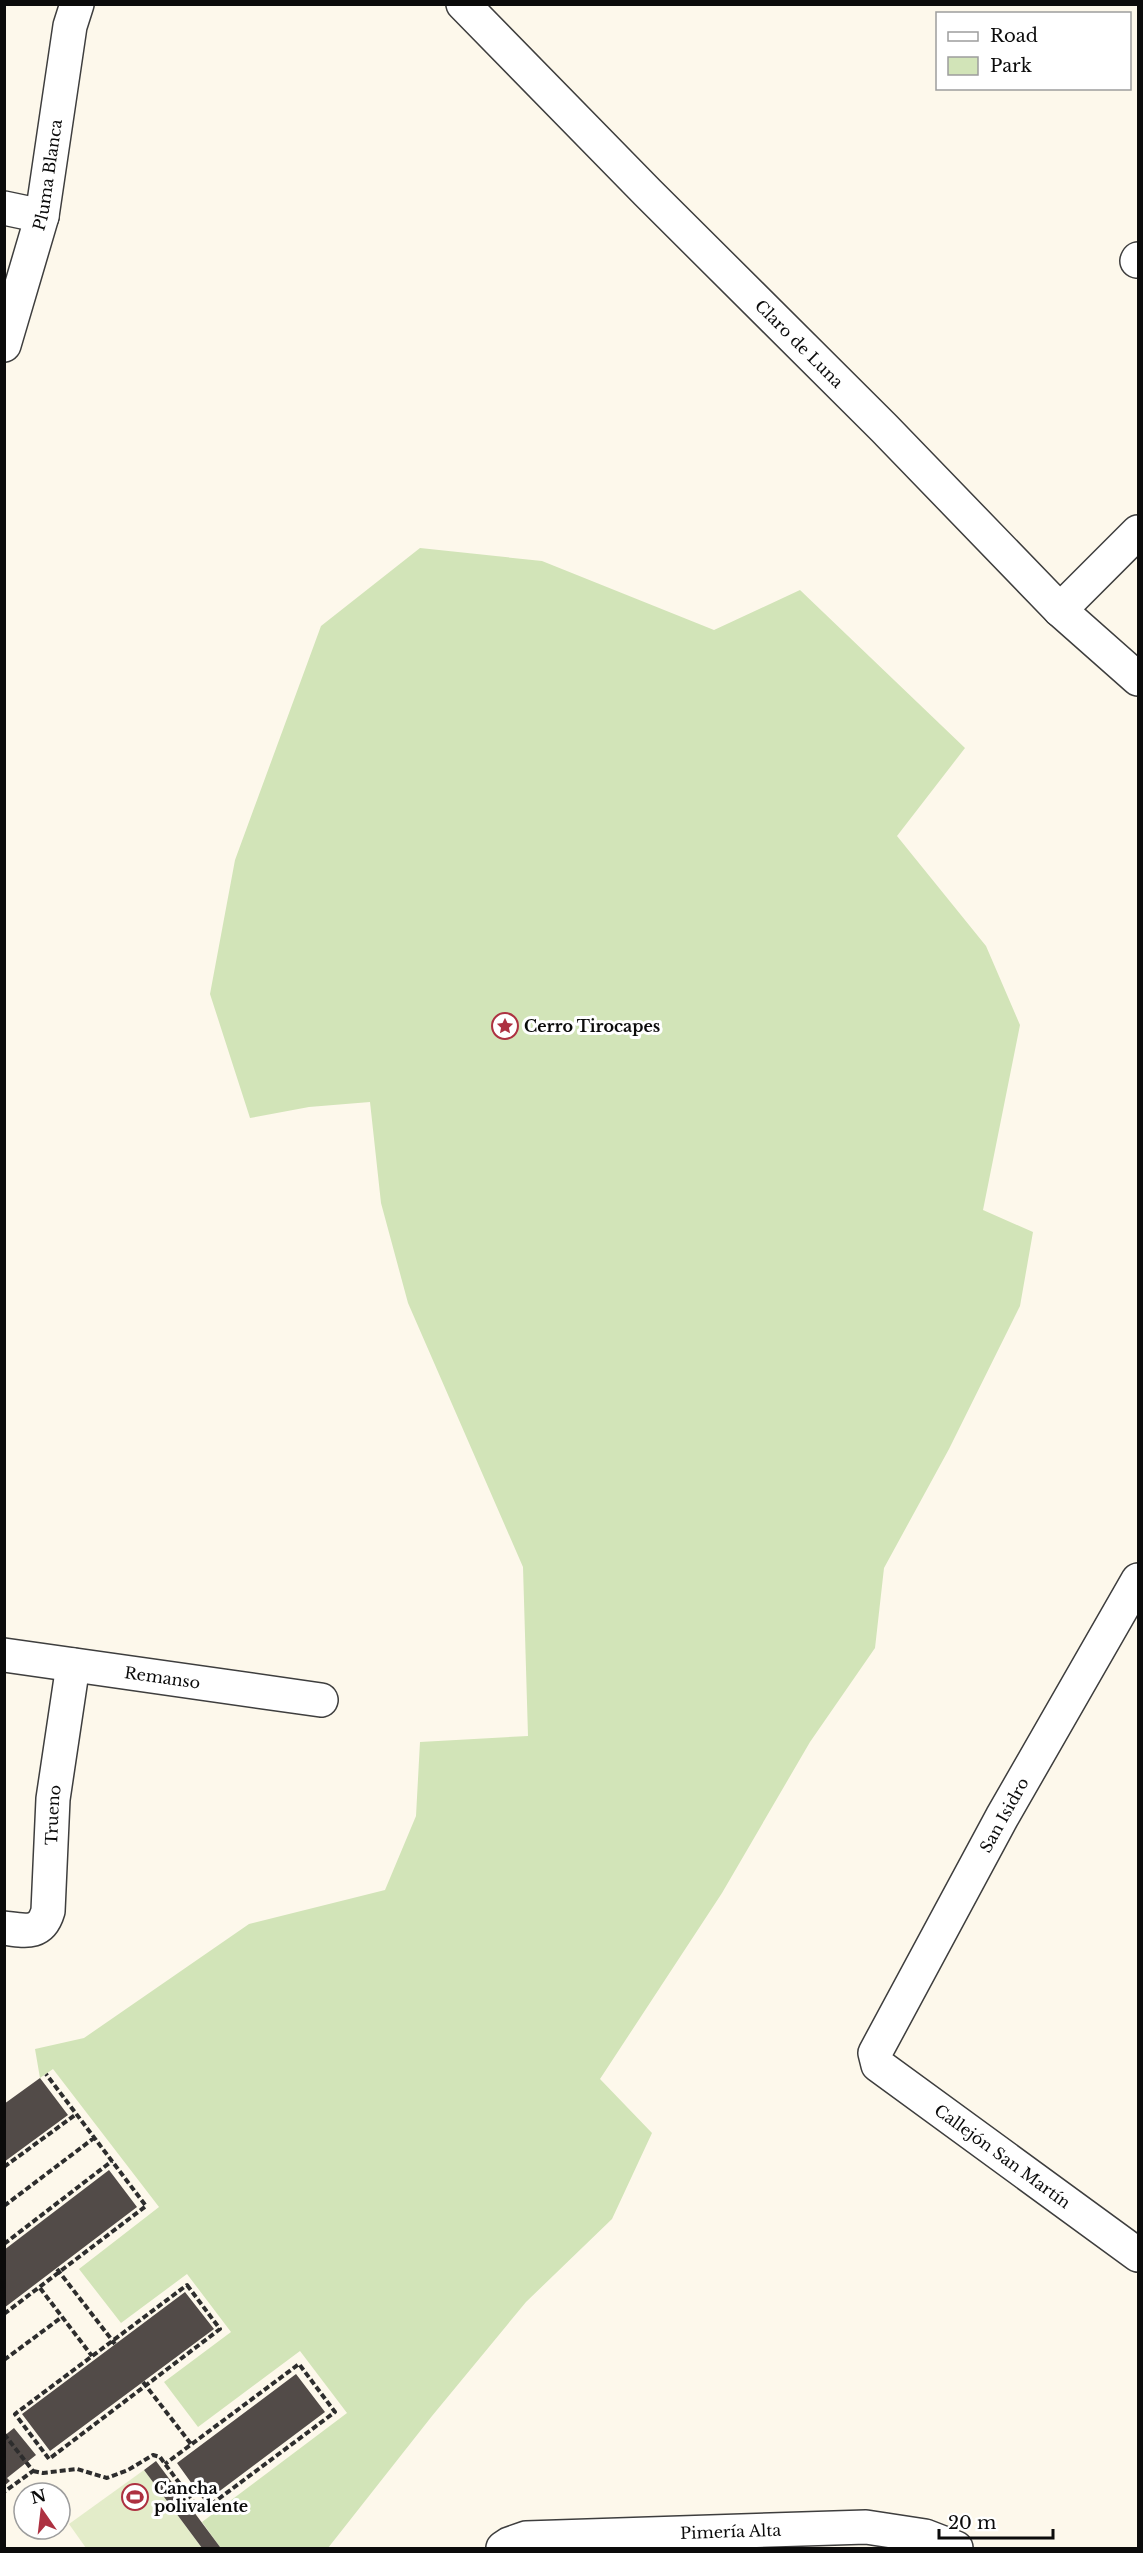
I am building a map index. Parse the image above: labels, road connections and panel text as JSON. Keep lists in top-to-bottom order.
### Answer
{
  "streets": {
    "street": [
      "Pluma Blanca",
      "Claro de Luna",
      "Remanso",
      "Trueno",
      "San Isidro",
      "Callejón San Martín",
      "Pimería Alta"
    ]
  },
  "crossings": [
    ["Remanso", "Trueno"],
    ["San Isidro", "Callejón San Martín"]
  ],
  "places": {
    "place": ["Cerro Tirocapes"],
    "sports": ["Cancha polivalente"]
  },
  "legend": ["Road", "Park"],
  "scale_bar": "20 m",
  "north": "top"
}
